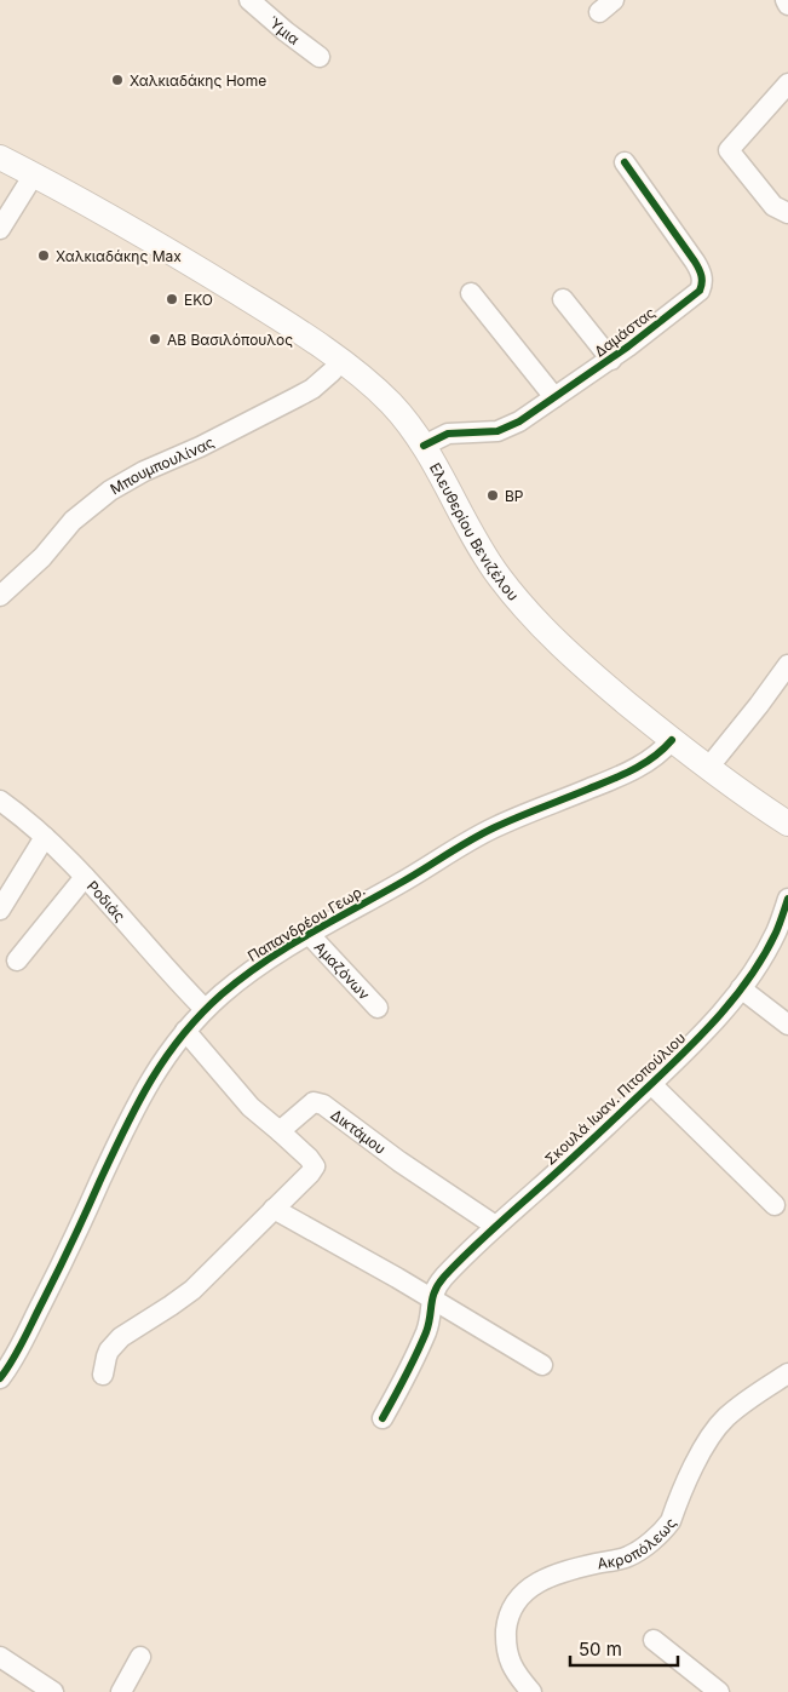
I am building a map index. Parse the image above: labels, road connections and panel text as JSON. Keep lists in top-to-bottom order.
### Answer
{
  "streets": {
    "main road": ["Ελευθερίου Βενιζέλου"],
    "street": [
      "Ύμια",
      "Δαμάστας",
      "Μπουμπουλίνας",
      "Ροδιάς",
      "Παπανδρέου Γεωρ.",
      "Αμαζόνων",
      "Σκουλά Ιωαν. Πιτοπούλιου",
      "Δικτάμου",
      "Ακροπόλεως"
    ]
  },
  "crossings": [
    ["Δαμάστας", "Ελευθερίου Βενιζέλου"],
    ["Μπουμπουλίνας", "Ελευθερίου Βενιζέλου"],
    ["Ελευθερίου Βενιζέλου", "Παπανδρέου Γεωρ."],
    ["Ροδιάς", "Παπανδρέου Γεωρ."],
    ["Παπανδρέου Γεωρ.", "Αμαζόνων"],
    ["Σκουλά Ιωαν. Πιτοπούλιου", "Δικτάμου"]
  ],
  "places": [
    "Χαλκιαδάκης Home",
    "Χαλκιαδάκης Max",
    "EKO",
    "ΑΒ Βασιλόπουλος",
    "BP"
  ],
  "scale_bar": "50 m"
}
